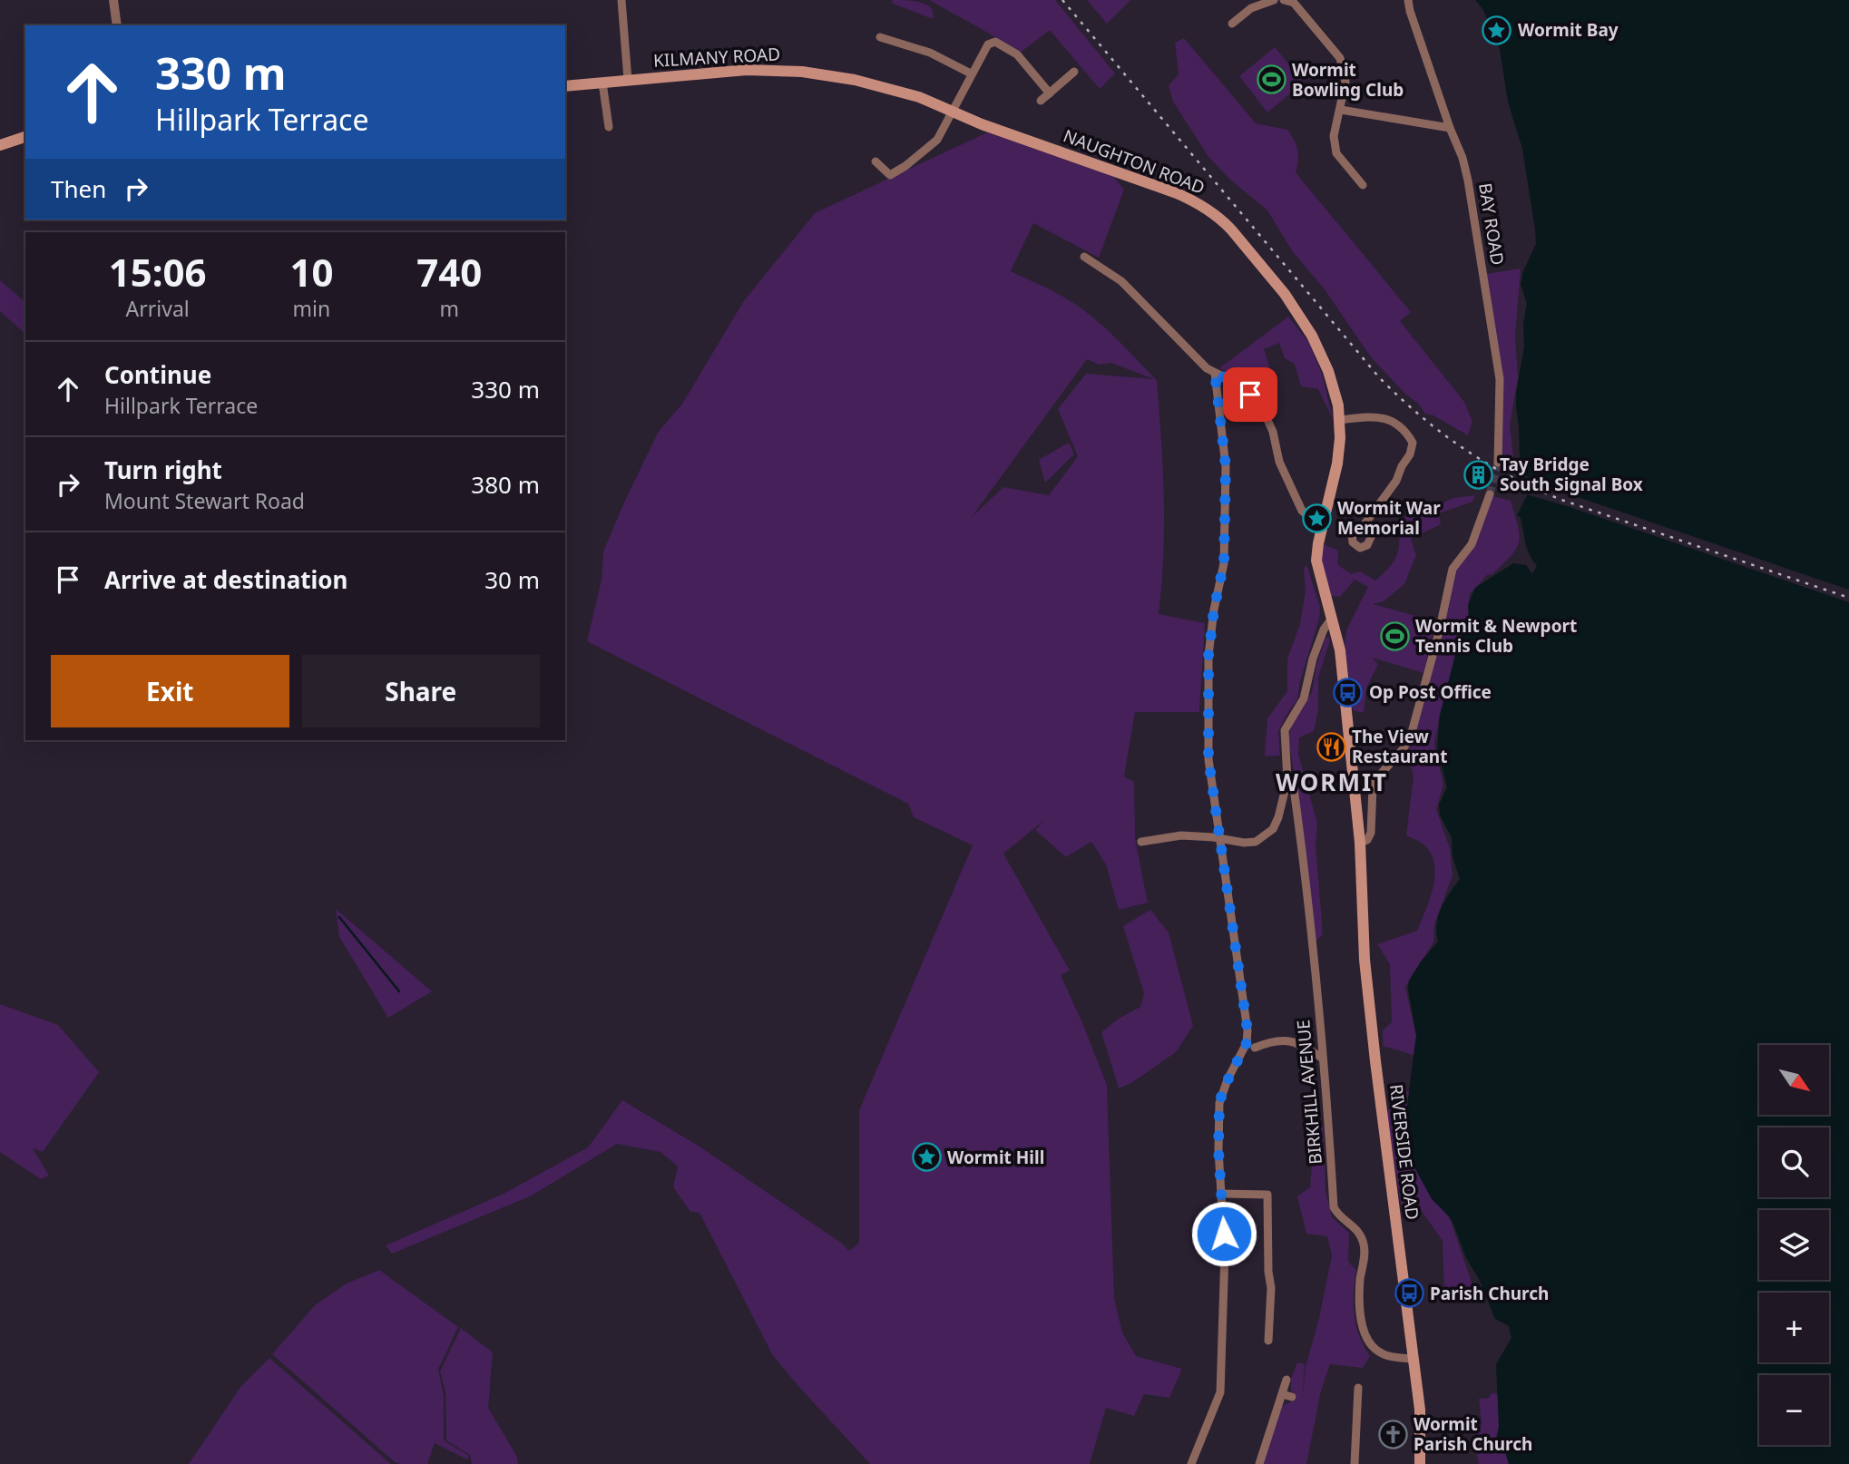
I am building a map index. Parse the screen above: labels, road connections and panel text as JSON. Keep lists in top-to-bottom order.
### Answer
{
  "streets": {
    "main road": ["KILMANY ROAD", "NAUGHTON ROAD", "RIVERSIDE ROAD"],
    "street": ["BAY ROAD", "BIRKHILL AVENUE"]
  },
  "crossings": [
    ["KILMANY ROAD", "NAUGHTON ROAD"],
    ["NAUGHTON ROAD", "RIVERSIDE ROAD"],
    ["BIRKHILL AVENUE", "RIVERSIDE ROAD"]
  ],
  "districts": ["WORMIT"],
  "places": {
    "place": ["Wormit Bay", "Wormit War Memorial", "Wormit Hill"],
    "sports": ["Wormit Bowling Club", "Wormit & Newport Tennis Club"],
    "building": ["Tay Bridge South Signal Box"],
    "bus stop": ["Op Post Office", "Parish Church"],
    "restaurant": ["The View Restaurant"],
    "church": ["Wormit Parish Church"]
  },
  "north": "bottom right",
  "page": {
    "turn": ["330 m", "Hillpark Terrace"],
    "then": "Then",
    "eta": [
      "15:06",
      "Arrival",
      "10",
      "min",
      "740",
      "m"
    ],
    "list": [
      {
        "name": "Continue",
        "note": "Hillpark Terrace",
        "value": "330 m"
      },
      {
        "name": "Turn right",
        "note": "Mount Stewart Road",
        "value": "380 m"
      },
      {
        "name": "Arrive at destination",
        "value": "30 m"
      }
    ],
    "buttons": ["Exit", "Share"],
    "map_buttons": ["+", "−"]
  }
}
